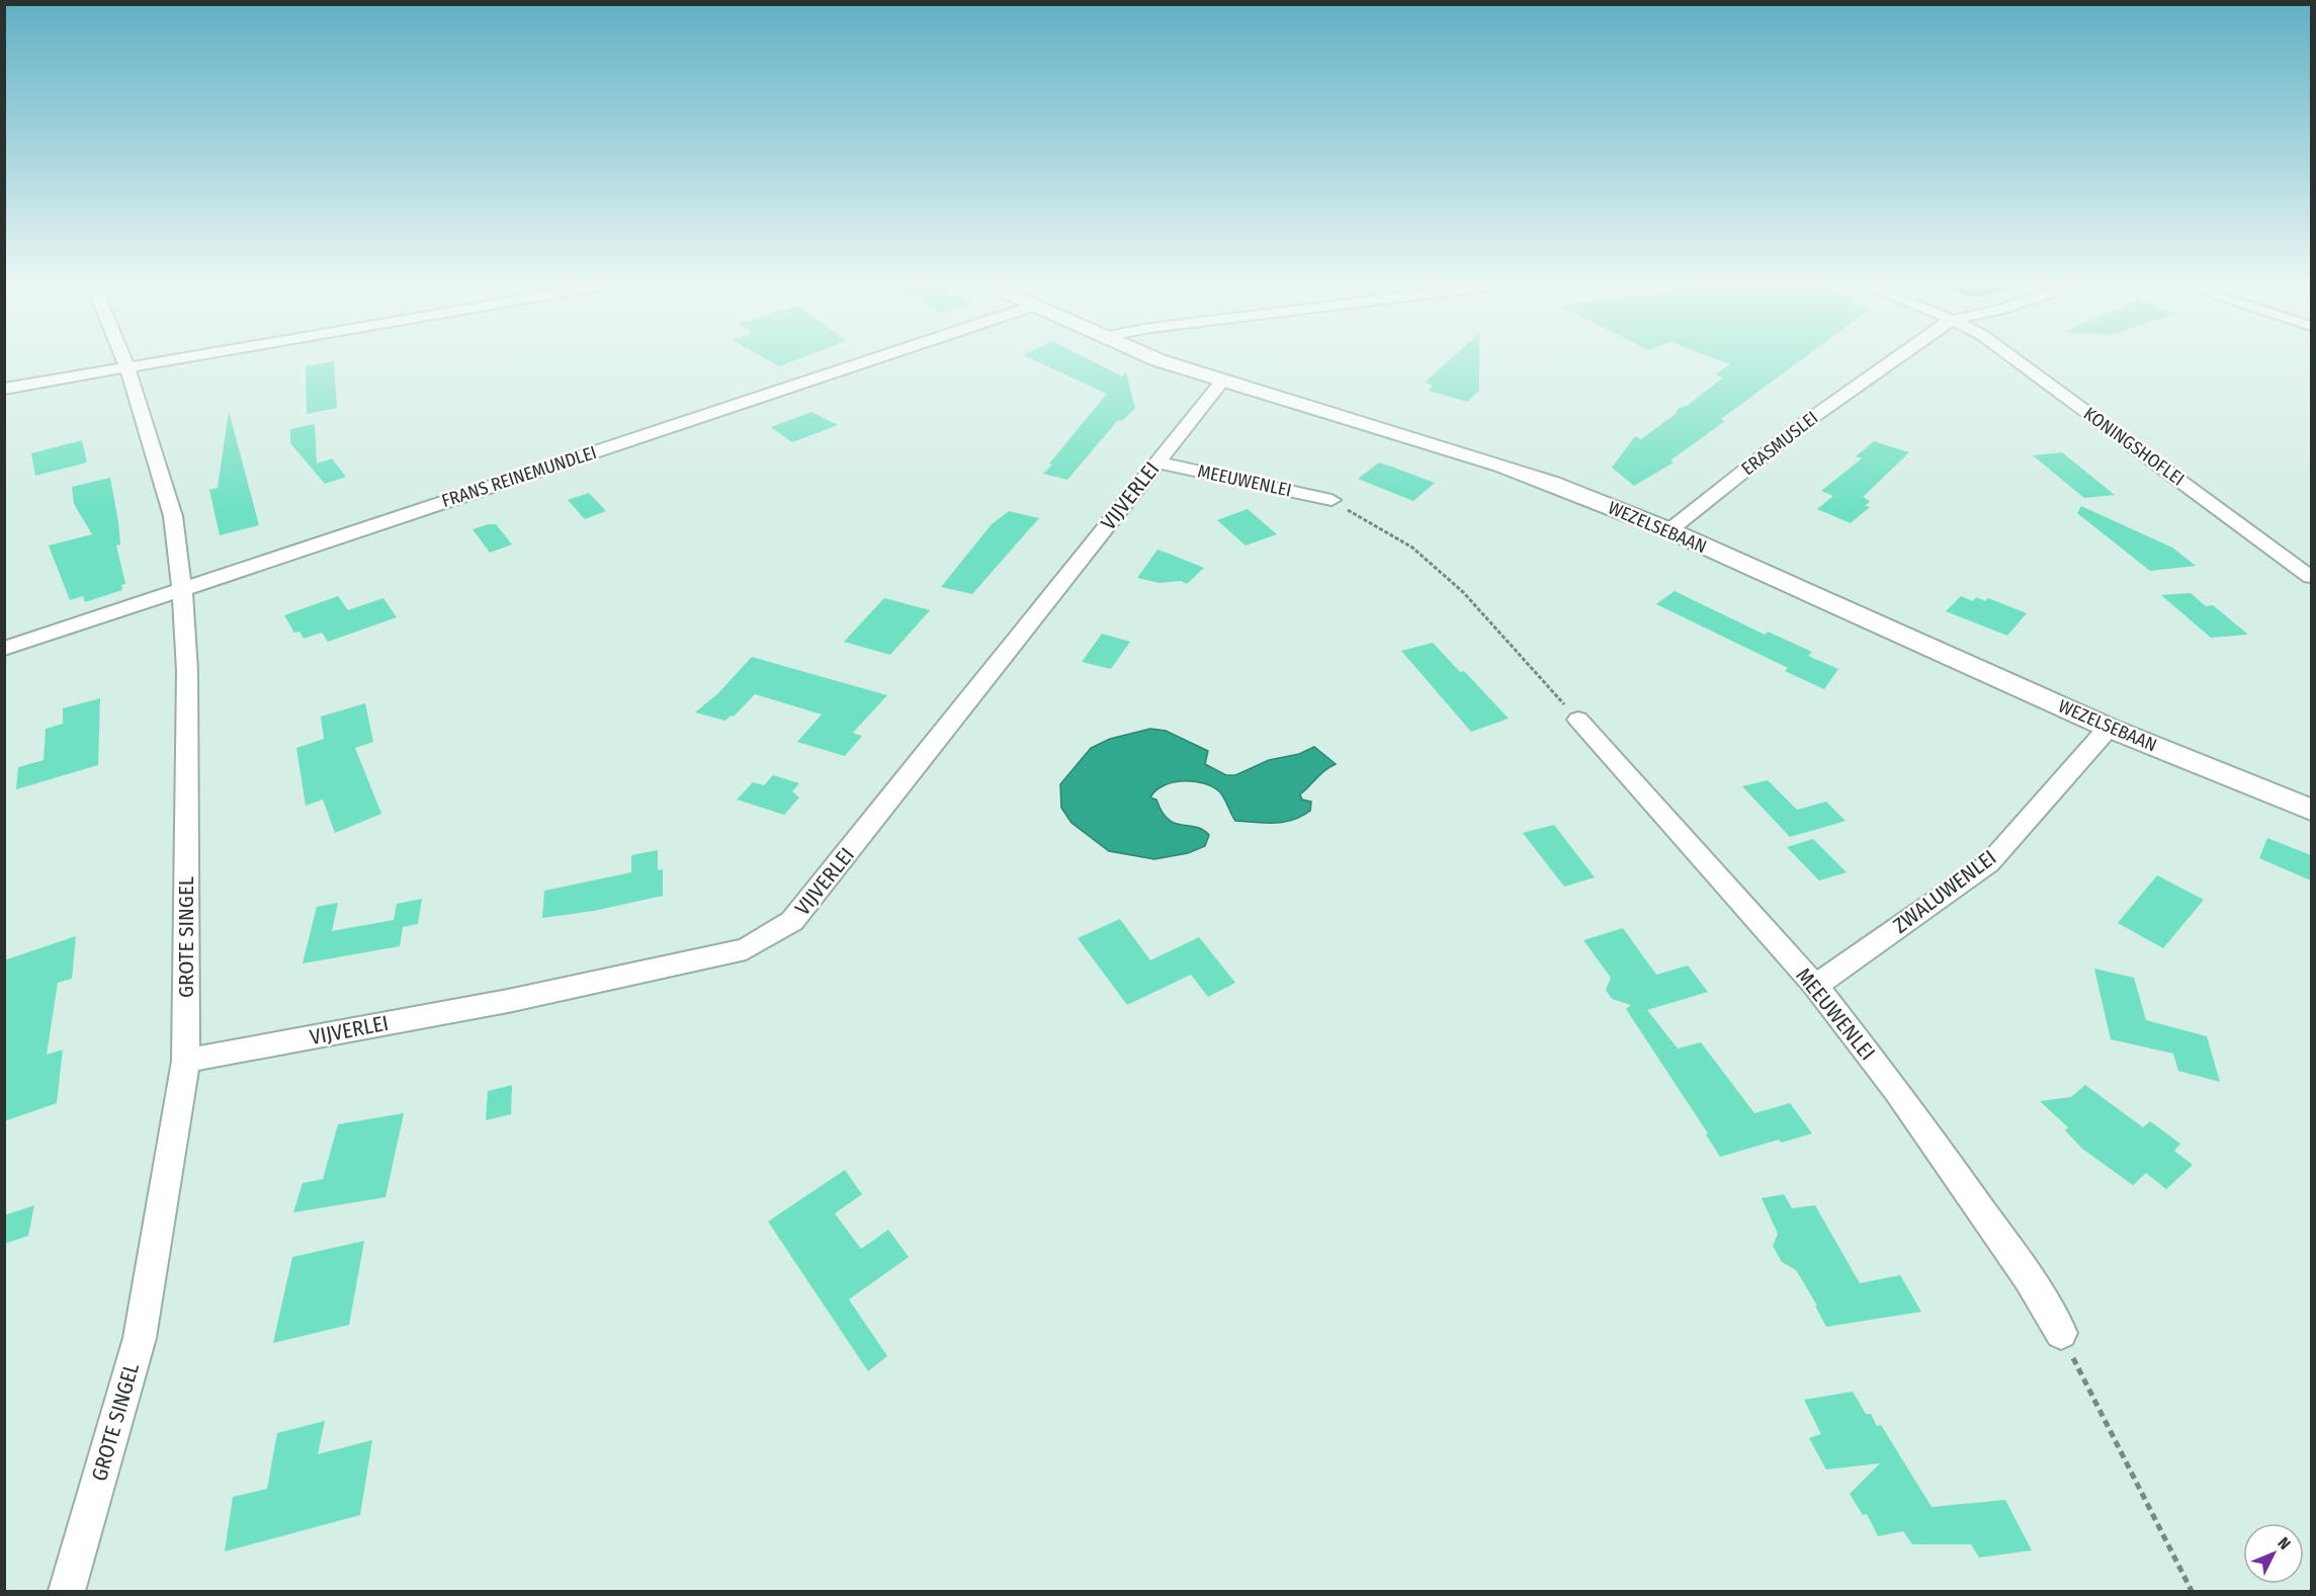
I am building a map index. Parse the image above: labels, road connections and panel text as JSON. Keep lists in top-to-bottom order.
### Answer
{
  "streets": {
    "street": [
      "ERASMUSLEI",
      "KONINGSHOFLEI",
      "FRANS REINEMUNDLEI",
      "MEEUWENLEI",
      "VIJVERLEI",
      "WEZELSEBAAN",
      "ZWALUWENLEI",
      "GROTE SINGEL"
    ]
  },
  "crossings": [
    ["ERASMUSLEI", "WEZELSEBAAN"],
    ["FRANS REINEMUNDLEI", "GROTE SINGEL"],
    ["MEEUWENLEI", "VIJVERLEI"],
    ["MEEUWENLEI", "ZWALUWENLEI"],
    ["VIJVERLEI", "WEZELSEBAAN"],
    ["VIJVERLEI", "GROTE SINGEL"],
    ["WEZELSEBAAN", "ZWALUWENLEI"]
  ],
  "north": "top right"
}
